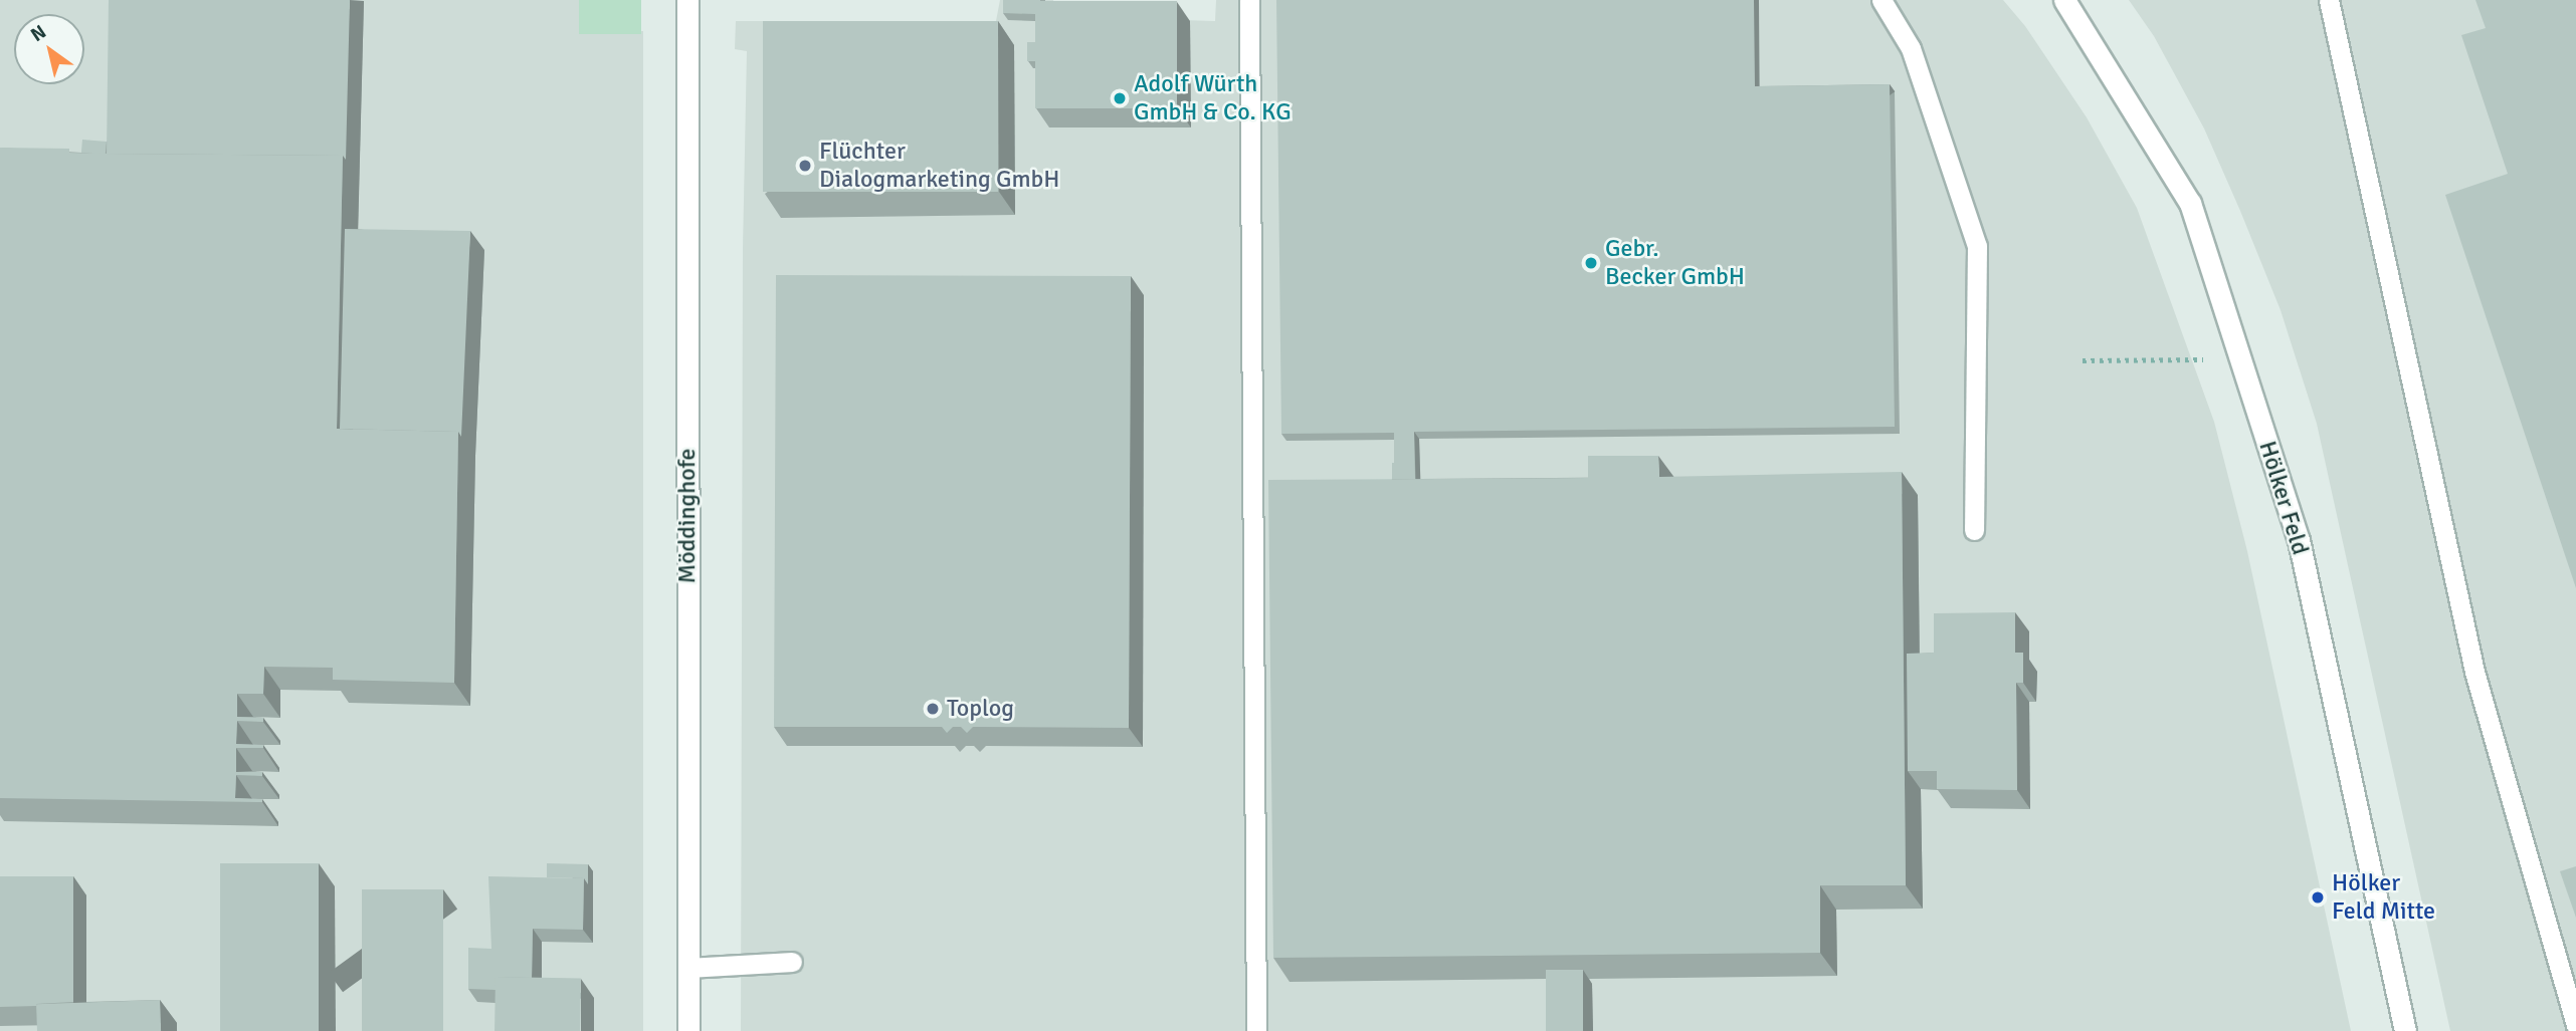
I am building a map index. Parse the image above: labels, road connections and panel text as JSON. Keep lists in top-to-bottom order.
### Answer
{
  "streets": {
    "street": ["Hölker Feld", "Möddinghofe"]
  },
  "places": [
    "Adolf Würth GmbH & Co. KG",
    "Flüchter Dialogmarketing GmbH",
    "Gebr. Becker GmbH",
    "Toplog",
    "Hölker Feld Mitte"
  ],
  "north": "top left"
}
